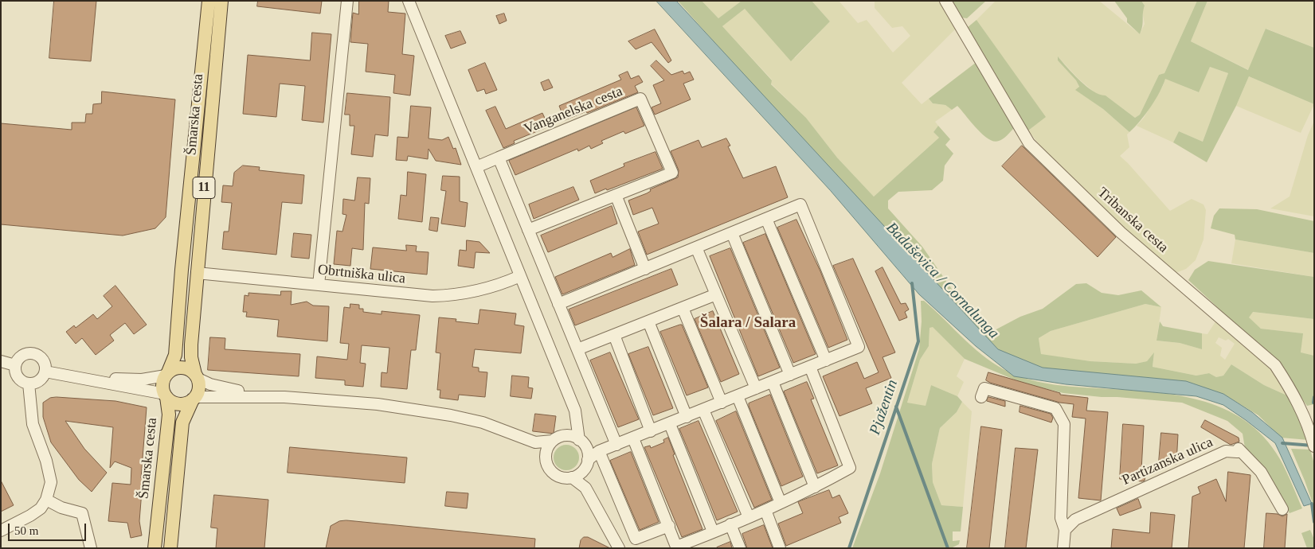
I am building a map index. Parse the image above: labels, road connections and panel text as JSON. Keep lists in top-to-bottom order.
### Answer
{
  "streets": {
    "main road": ["Šmarska cesta", "11"],
    "street": [
      "Vanganelska cesta",
      "Tribanska cesta",
      "Obrtniška ulica",
      "Partizanska ulica"
    ]
  },
  "crossings": [
    ["Šmarska cesta", "11"],
    ["Šmarska cesta", "Obrtniška ulica"]
  ],
  "districts": ["Šalara / Salara"],
  "water": ["Badaševica / Cornalunga", "Pjažentin"],
  "scale_bar": "50 m"
}
